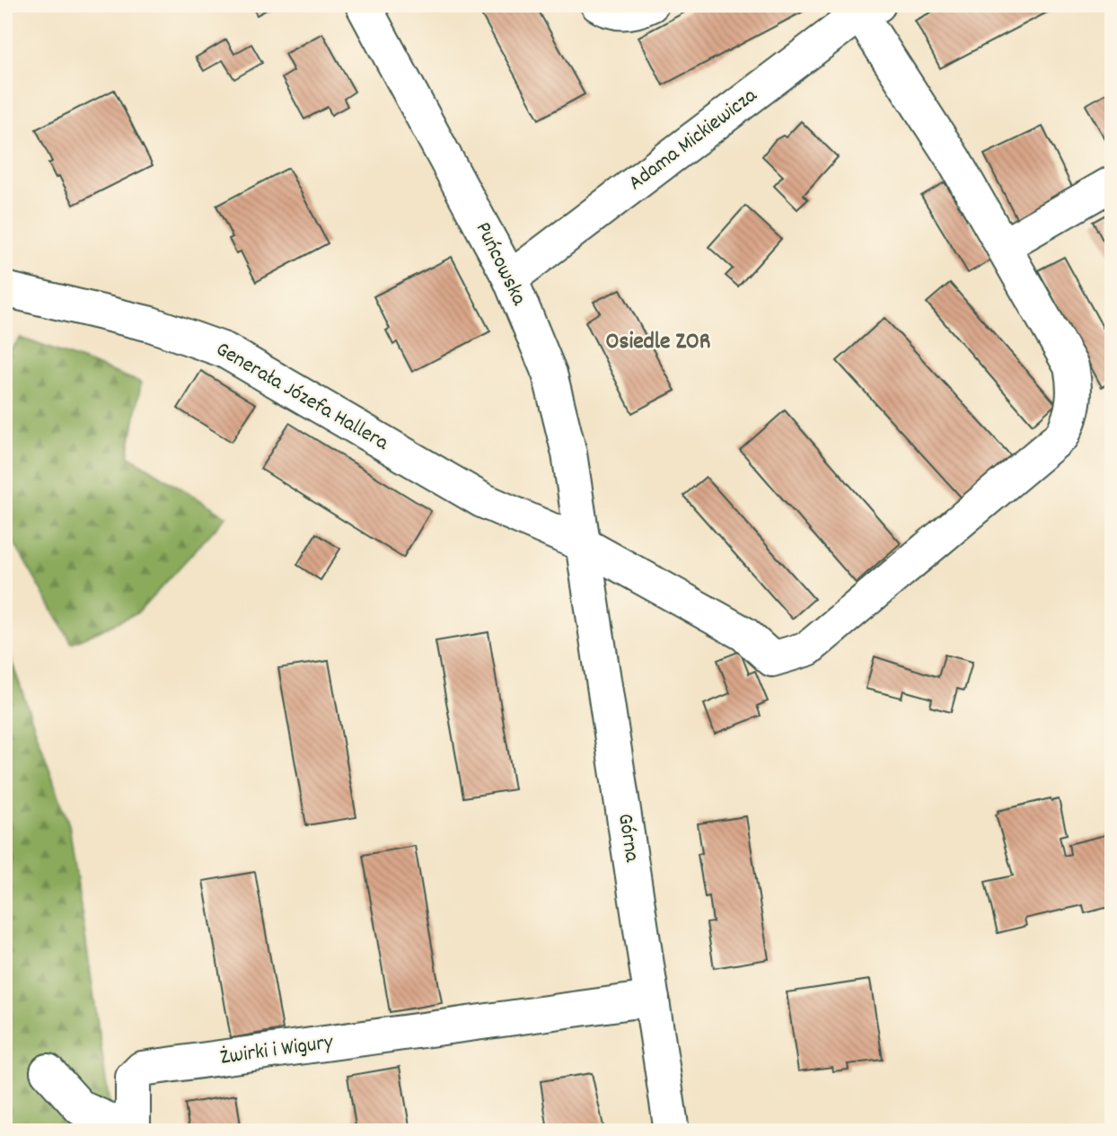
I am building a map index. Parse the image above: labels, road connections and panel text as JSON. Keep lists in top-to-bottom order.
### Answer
{
  "streets": {
    "street": [
      "Adama Mickiewicza",
      "Puńcowska",
      "Generała Józefa Hallera",
      "Górna",
      "Żwirki i Wigury"
    ]
  },
  "crossings": [
    ["Adama Mickiewicza", "Puńcowska"],
    ["Puńcowska", "Generała Józefa Hallera"],
    ["Puńcowska", "Górna"],
    ["Generała Józefa Hallera", "Górna"],
    ["Górna", "Żwirki i Wigury"]
  ],
  "districts": ["Osiedle ZOR"]
}
